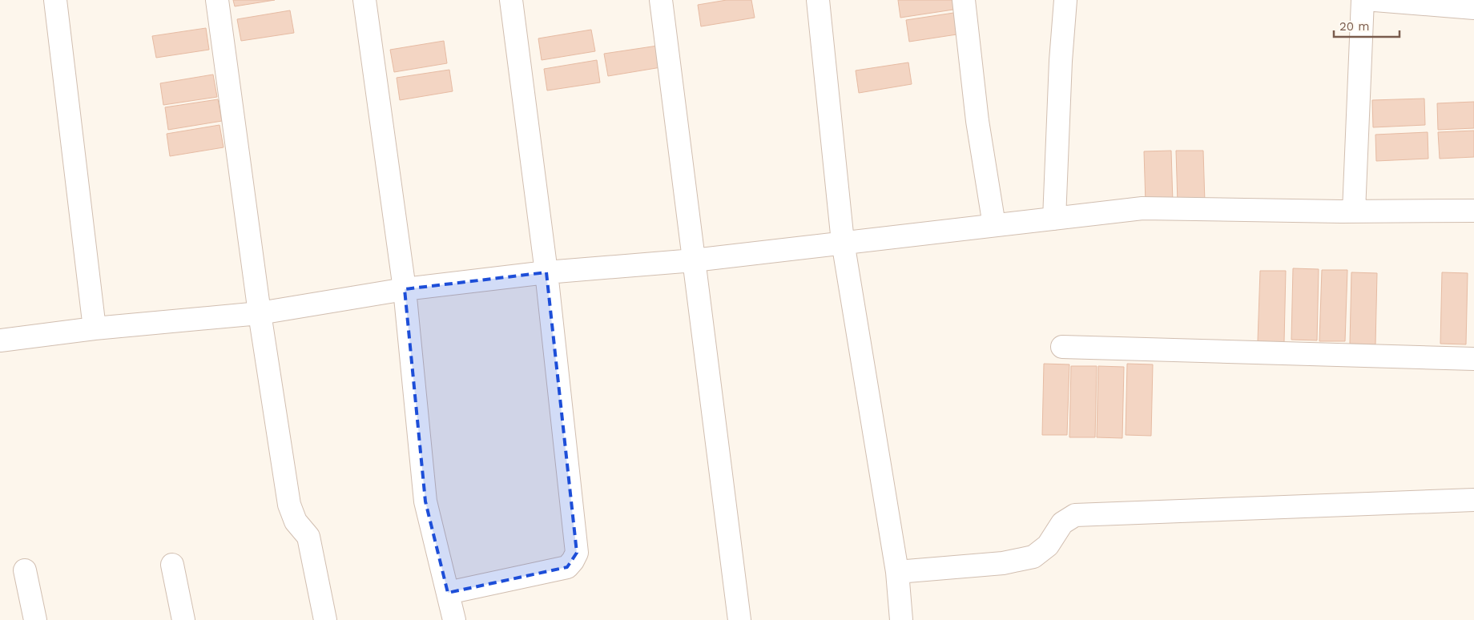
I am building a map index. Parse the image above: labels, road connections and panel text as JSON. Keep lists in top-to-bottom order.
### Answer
{
  "scale_bar": "20 m"
}
